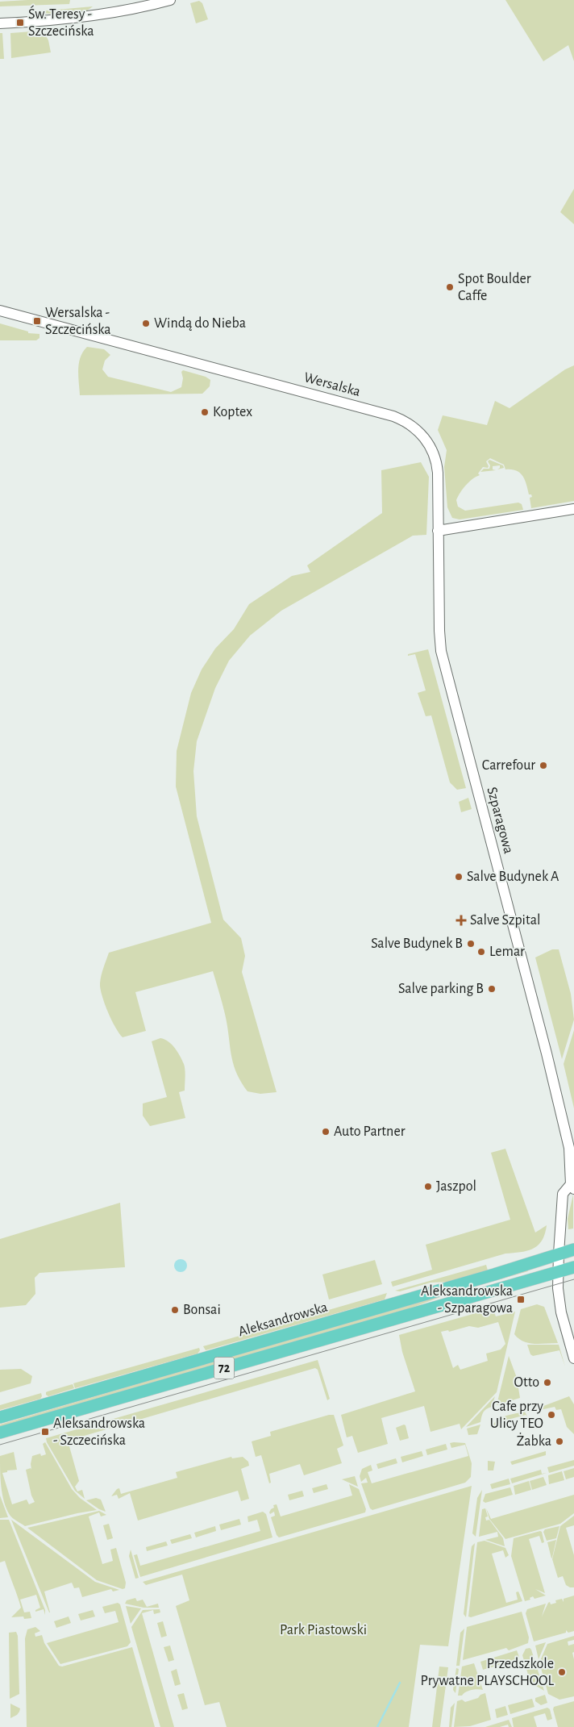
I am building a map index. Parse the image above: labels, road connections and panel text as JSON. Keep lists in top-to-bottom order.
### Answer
{
  "streets": {
    "main road": ["Aleksandrowska", "72"],
    "street": ["Wersalska", "Szparagowa"]
  },
  "crossings": [
    ["Wersalska", "Szparagowa"],
    ["Szparagowa", "Aleksandrowska"],
    ["Szparagowa", "72"]
  ],
  "parks": ["Park Piastowski"],
  "places": {
    "transit": [
      "Św. Teresy - Szczecińska",
      "Wersalska - Szczecińska",
      "Aleksandrowska - Szparagowa",
      "Aleksandrowska - Szczecińska"
    ],
    "other": [
      "Spot Boulder Caffe",
      "Windą do Nieba",
      "Koptex",
      "Carrefour",
      "Salve Budynek A",
      "Salve Budynek B",
      "Lemar",
      "Salve parking B",
      "Auto Partner",
      "Jaszpol",
      "Bonsai",
      "Otto",
      "Cafe przy Ulicy TEO",
      "Żabka",
      "Przedszkole Prywatne PLAYSCHOOL"
    ],
    "health": ["Salve Szpital"]
  }
}
